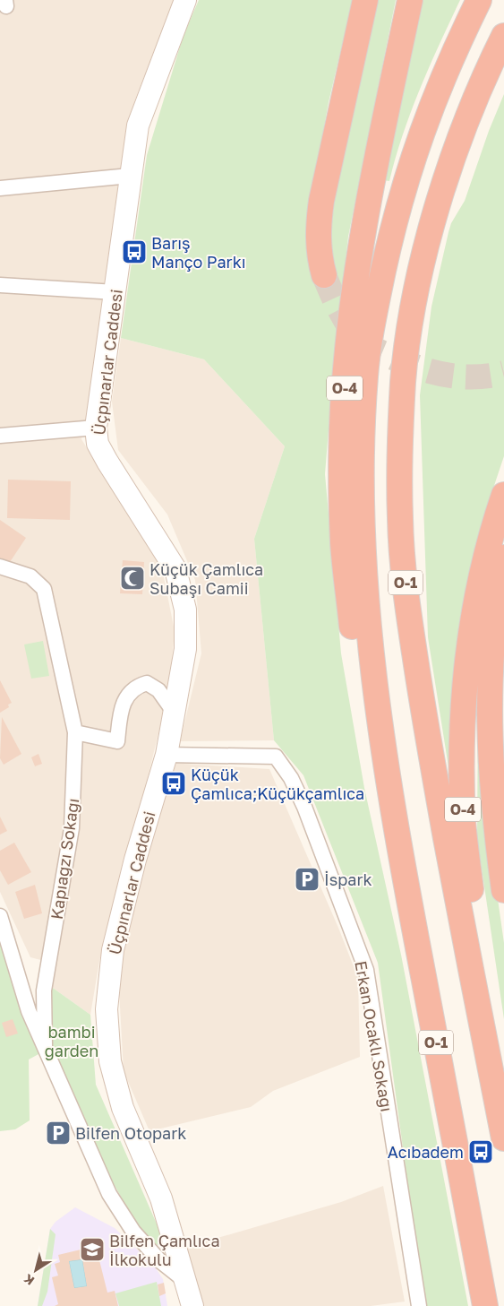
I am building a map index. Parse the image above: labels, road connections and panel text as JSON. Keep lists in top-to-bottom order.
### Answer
{
  "streets": {
    "highway": ["O-4", "O-1"],
    "street": ["Üçpınarlar Caddesi", "Kapıağzı Sokağı", "Erkan Ocaklı Sokağı"]
  },
  "crossings": [
    ["Üçpınarlar Caddesi", "Erkan Ocaklı Sokağı"],
    ["O-4", "O-1"]
  ],
  "parks": ["bambi garden"],
  "places": {
    "bus stop": ["Barış Manço Parkı", "Küçük Çamlıca;Küçükçamlıca", "Acıbadem"],
    "mosque": ["Küçük Çamlıca Subaşı Camii"],
    "parking": ["İspark", "Bilfen Otopark"],
    "school or university": ["Bilfen Çamlıca İlkokulu"]
  },
  "north": "bottom left"
}
